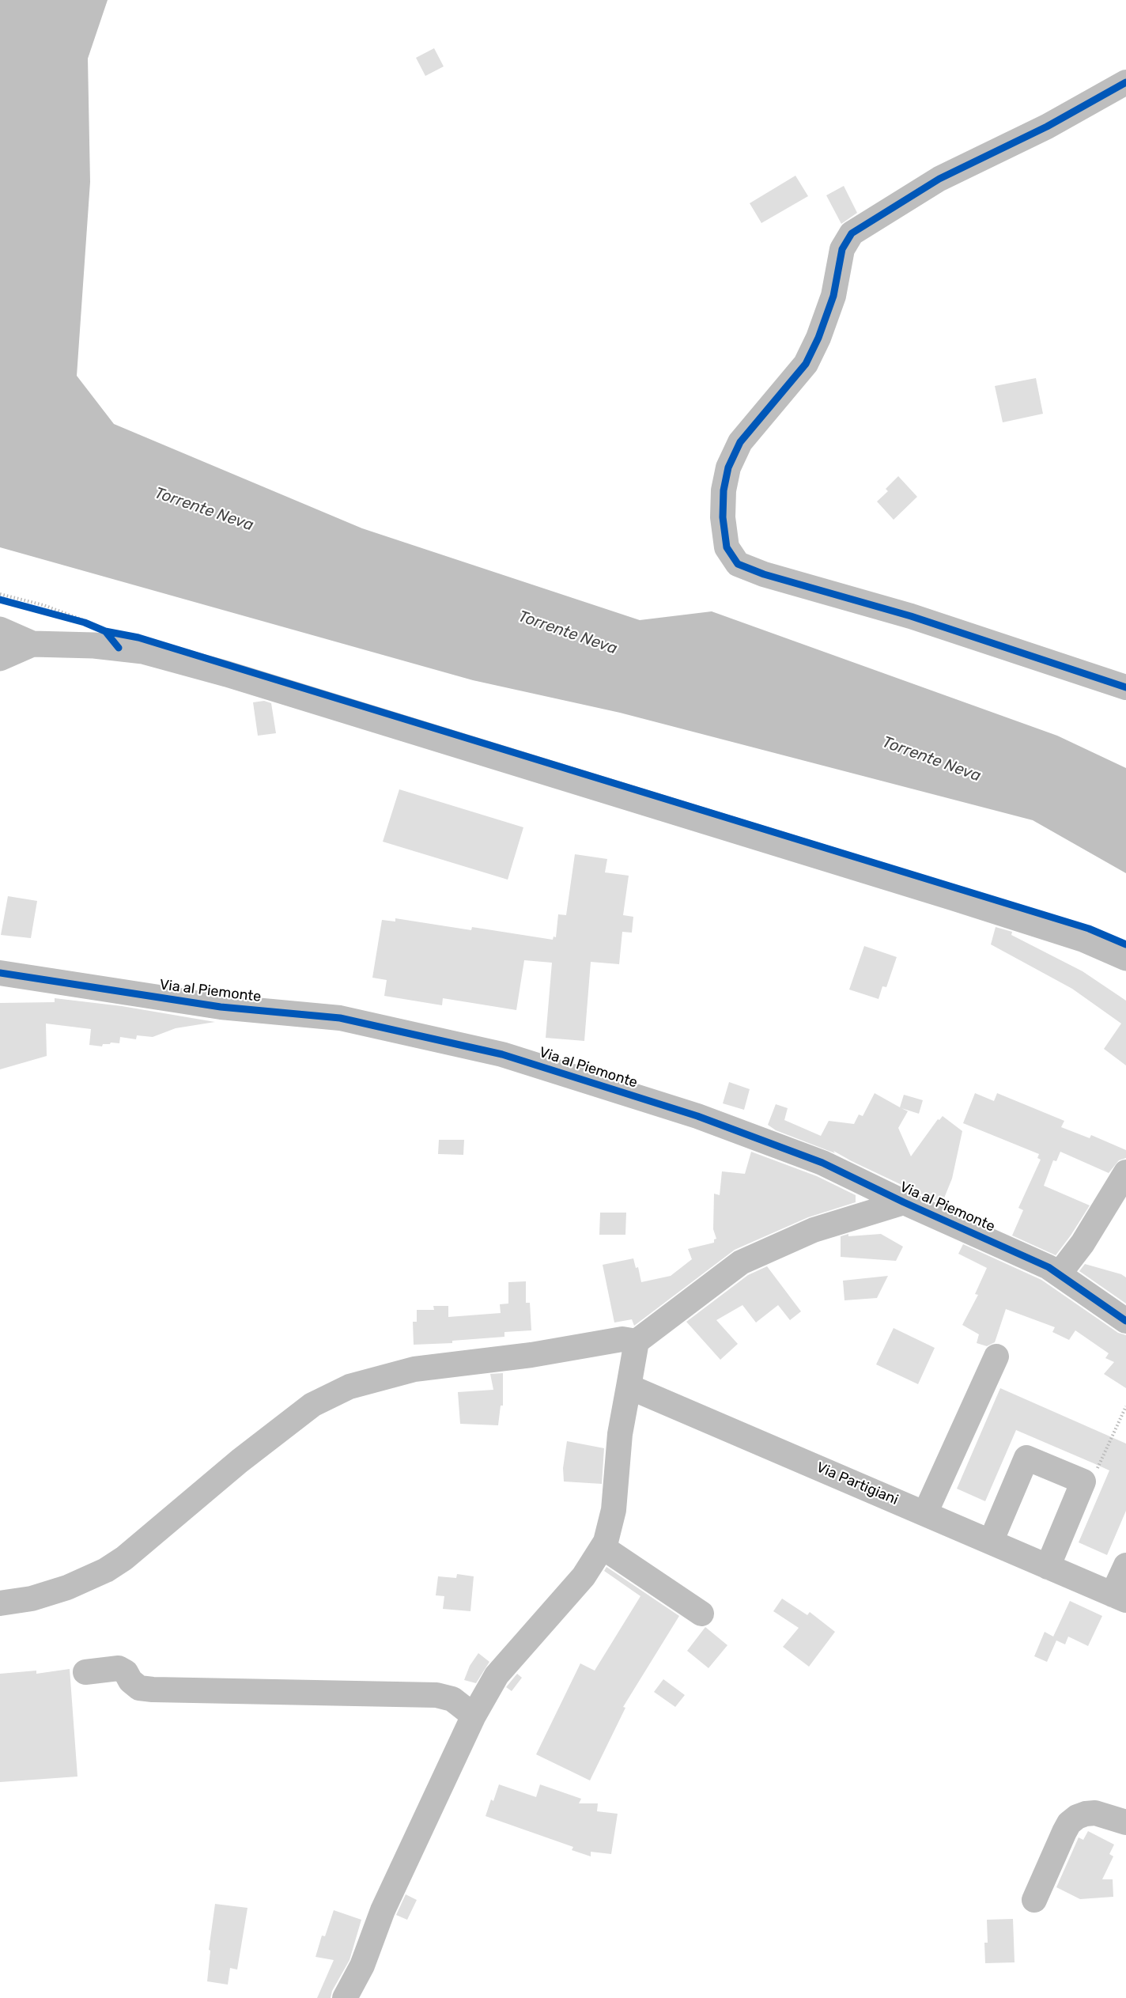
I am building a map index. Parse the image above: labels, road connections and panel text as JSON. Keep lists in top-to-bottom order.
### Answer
{
  "streets": {
    "street": ["Via al Piemonte", "Via Partigiani"]
  },
  "water": ["Torrente Neva"]
}
